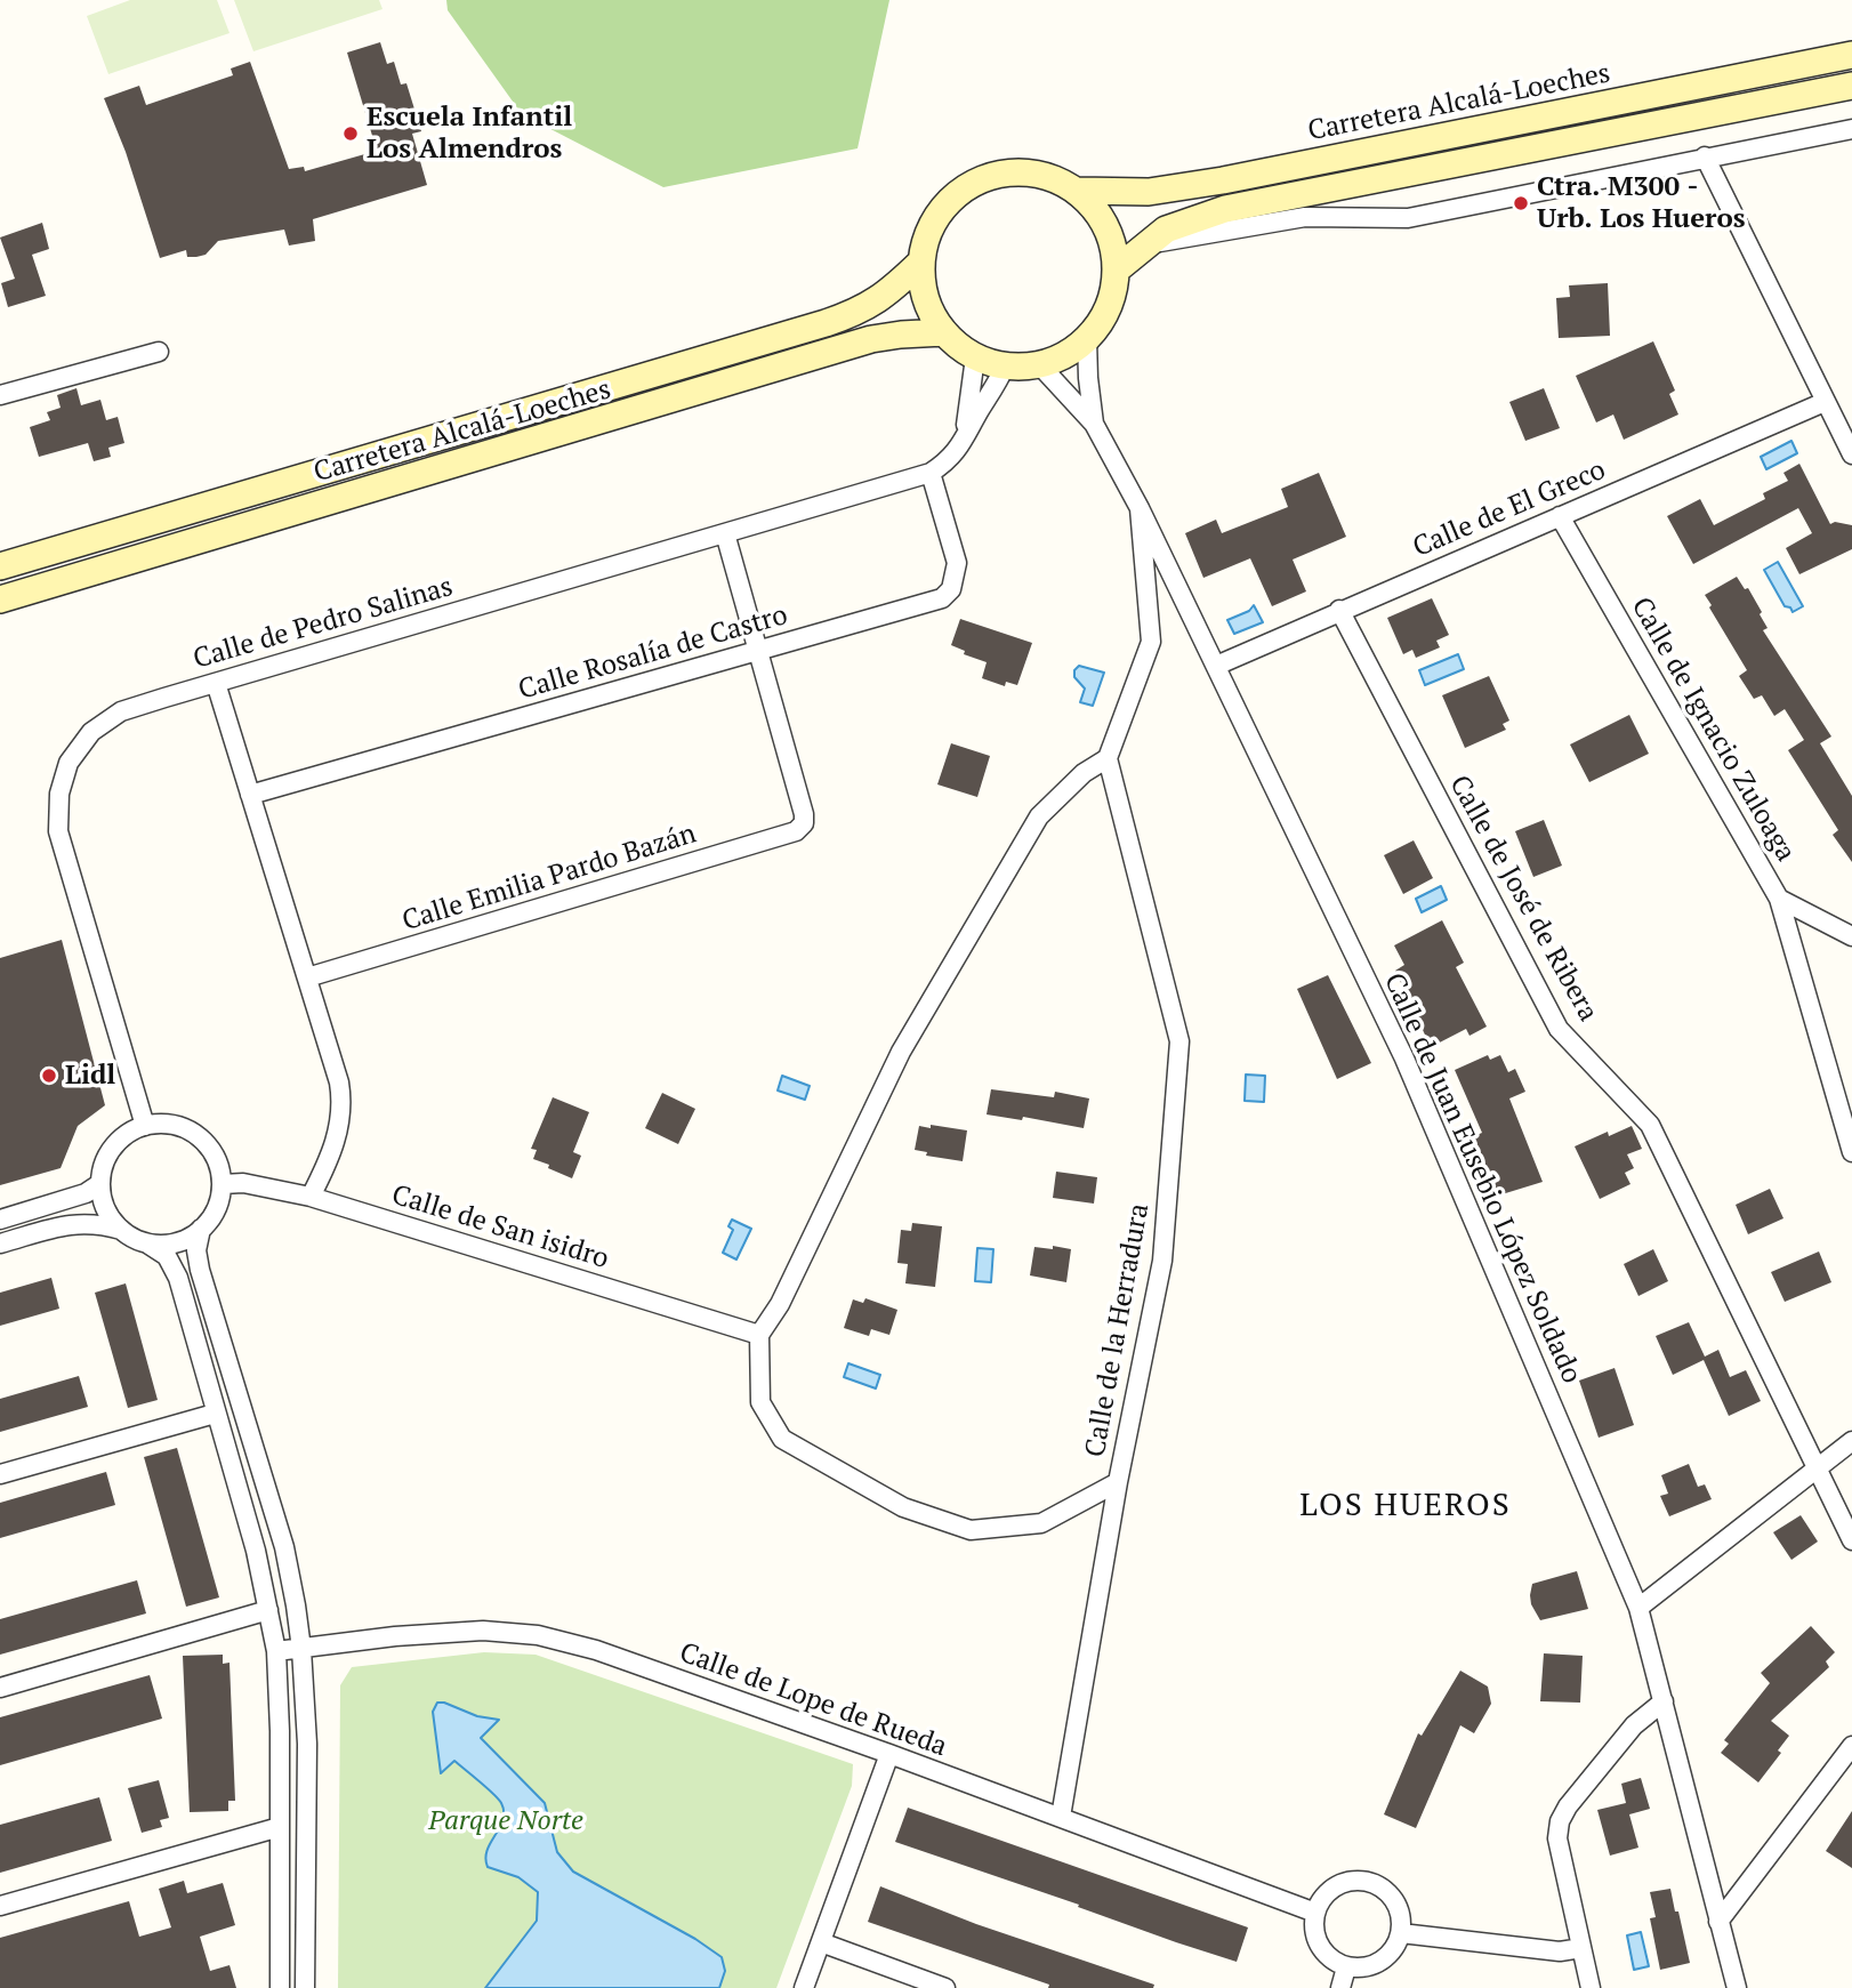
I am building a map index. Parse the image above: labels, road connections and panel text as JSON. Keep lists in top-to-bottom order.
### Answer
{
  "streets": {
    "main road": ["Carretera Alcalá-Loeches"],
    "street": [
      "Calle de El Greco",
      "Calle de Pedro Salinas",
      "Calle Rosalía de Castro",
      "Calle de Ignacio Zuloaga",
      "Calle Emilia Pardo Bazán",
      "Calle de José de Ribera",
      "Calle de Juan Eusebio López Soldado",
      "Calle de San isidro",
      "Calle de la Herradura",
      "Calle de Lope de Rueda"
    ]
  },
  "crossings": [
    ["Carretera Alcalá-Loeches", "Calle de Pedro Salinas"],
    ["Carretera Alcalá-Loeches", "Calle de Juan Eusebio López Soldado"],
    ["Calle de El Greco", "Calle de Ignacio Zuloaga"],
    ["Calle de El Greco", "Calle de José de Ribera"],
    ["Calle de El Greco", "Calle de Juan Eusebio López Soldado"],
    ["Calle de Pedro Salinas", "Calle Rosalía de Castro"],
    ["Calle de Pedro Salinas", "Calle de Juan Eusebio López Soldado"],
    ["Calle de Pedro Salinas", "Calle de San isidro"],
    ["Calle Rosalía de Castro", "Calle Emilia Pardo Bazán"],
    ["Calle de San isidro", "Calle de la Herradura"]
  ],
  "districts": ["LOS HUEROS"],
  "parks": ["Parque Norte"],
  "places": ["Escuela Infantil Los Almendros", "Ctra. M300 - Urb. Los Hueros", "Lidl"]
}
